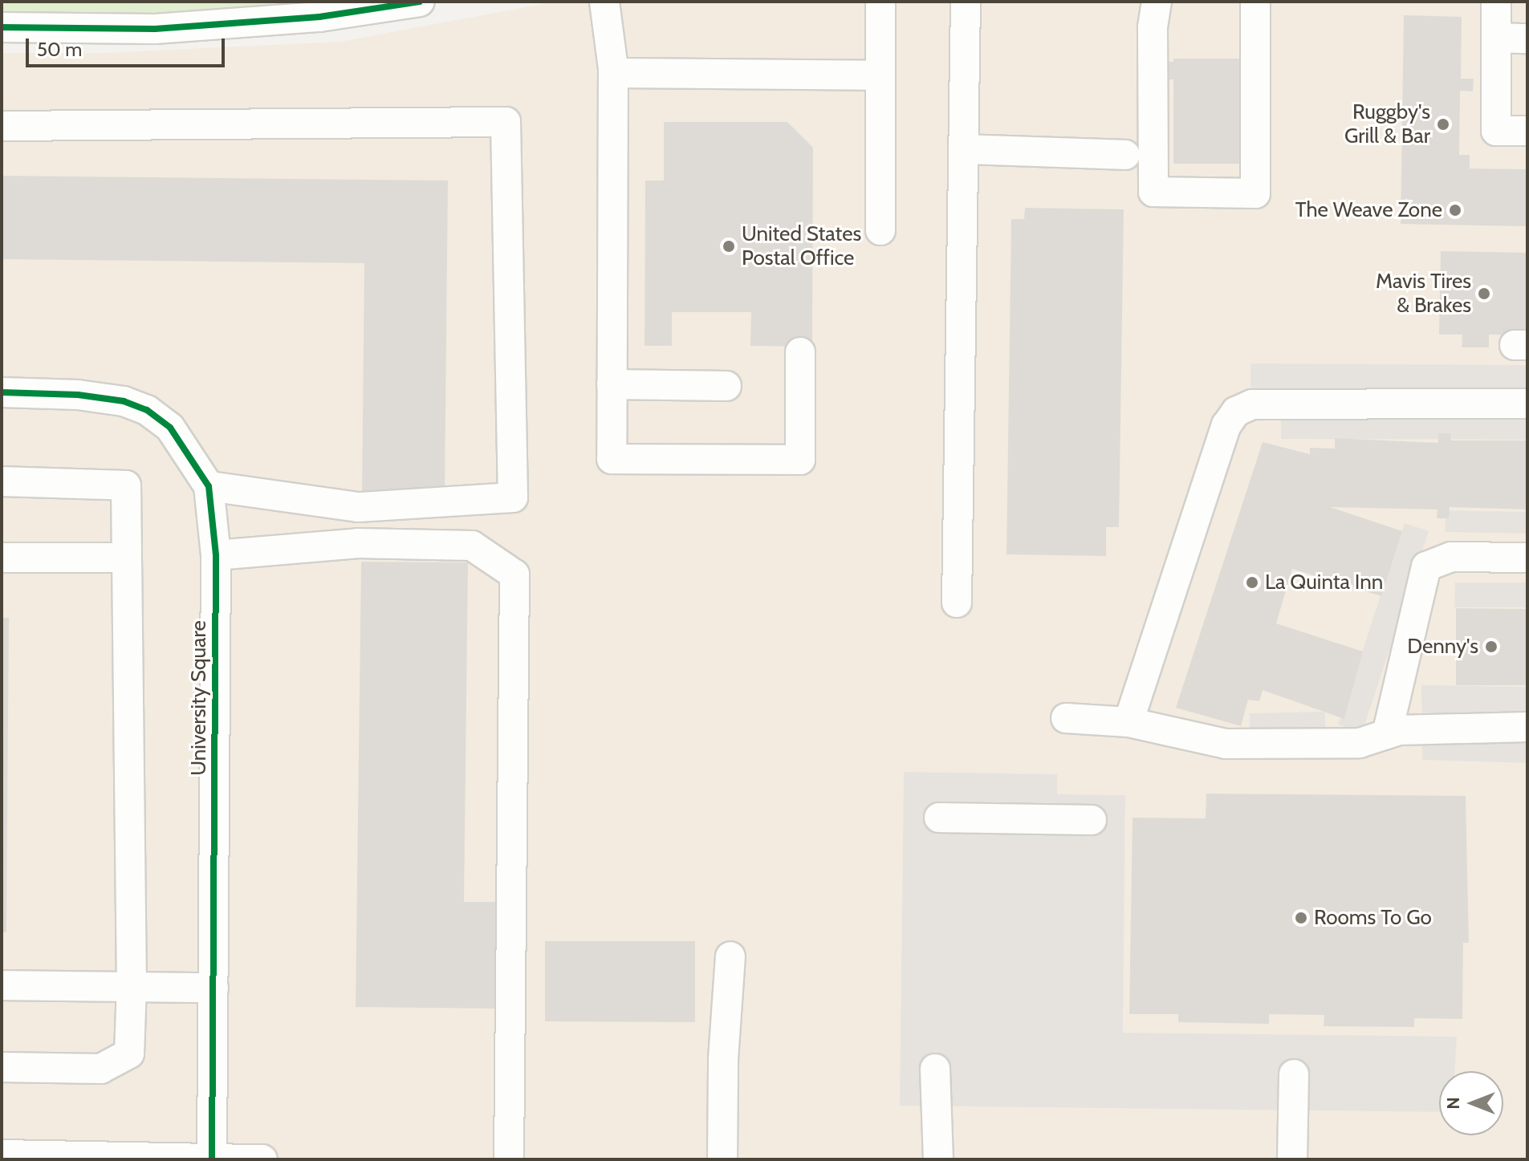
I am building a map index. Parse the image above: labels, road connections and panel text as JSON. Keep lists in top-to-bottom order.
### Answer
{
  "streets": {
    "street": ["University Square"]
  },
  "places": [
    "Ruggby's Grill & Bar",
    "The Weave Zone",
    "United States Postal Office",
    "Mavis Tires & Brakes",
    "La Quinta Inn",
    "Denny's",
    "Rooms To Go"
  ],
  "scale_bar": "50 m",
  "north": "left"
}
